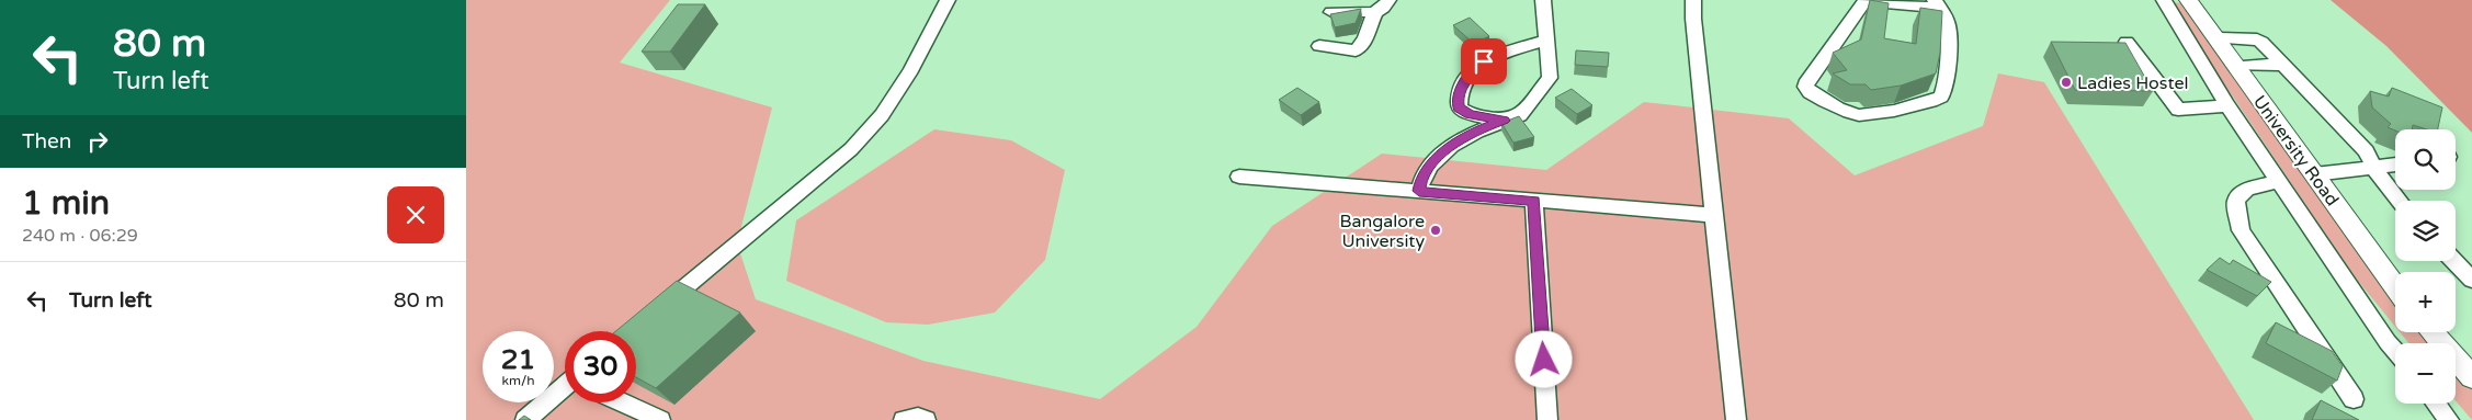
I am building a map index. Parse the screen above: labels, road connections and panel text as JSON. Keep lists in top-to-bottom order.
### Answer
{
  "streets": {
    "main road": ["University Road"]
  },
  "places": ["Ladies Hostel", "Bangalore University"],
  "page": {
    "turn": ["80 m", "Turn left"],
    "then": "Then",
    "map_buttons": ["+", "−"],
    "heading": ["1 min", "240 m · 06:29"],
    "list": [
      {
        "name": "Turn left",
        "value": "80 m"
      }
    ],
    "speed": "21 km/h",
    "limit": "30"
  }
}
